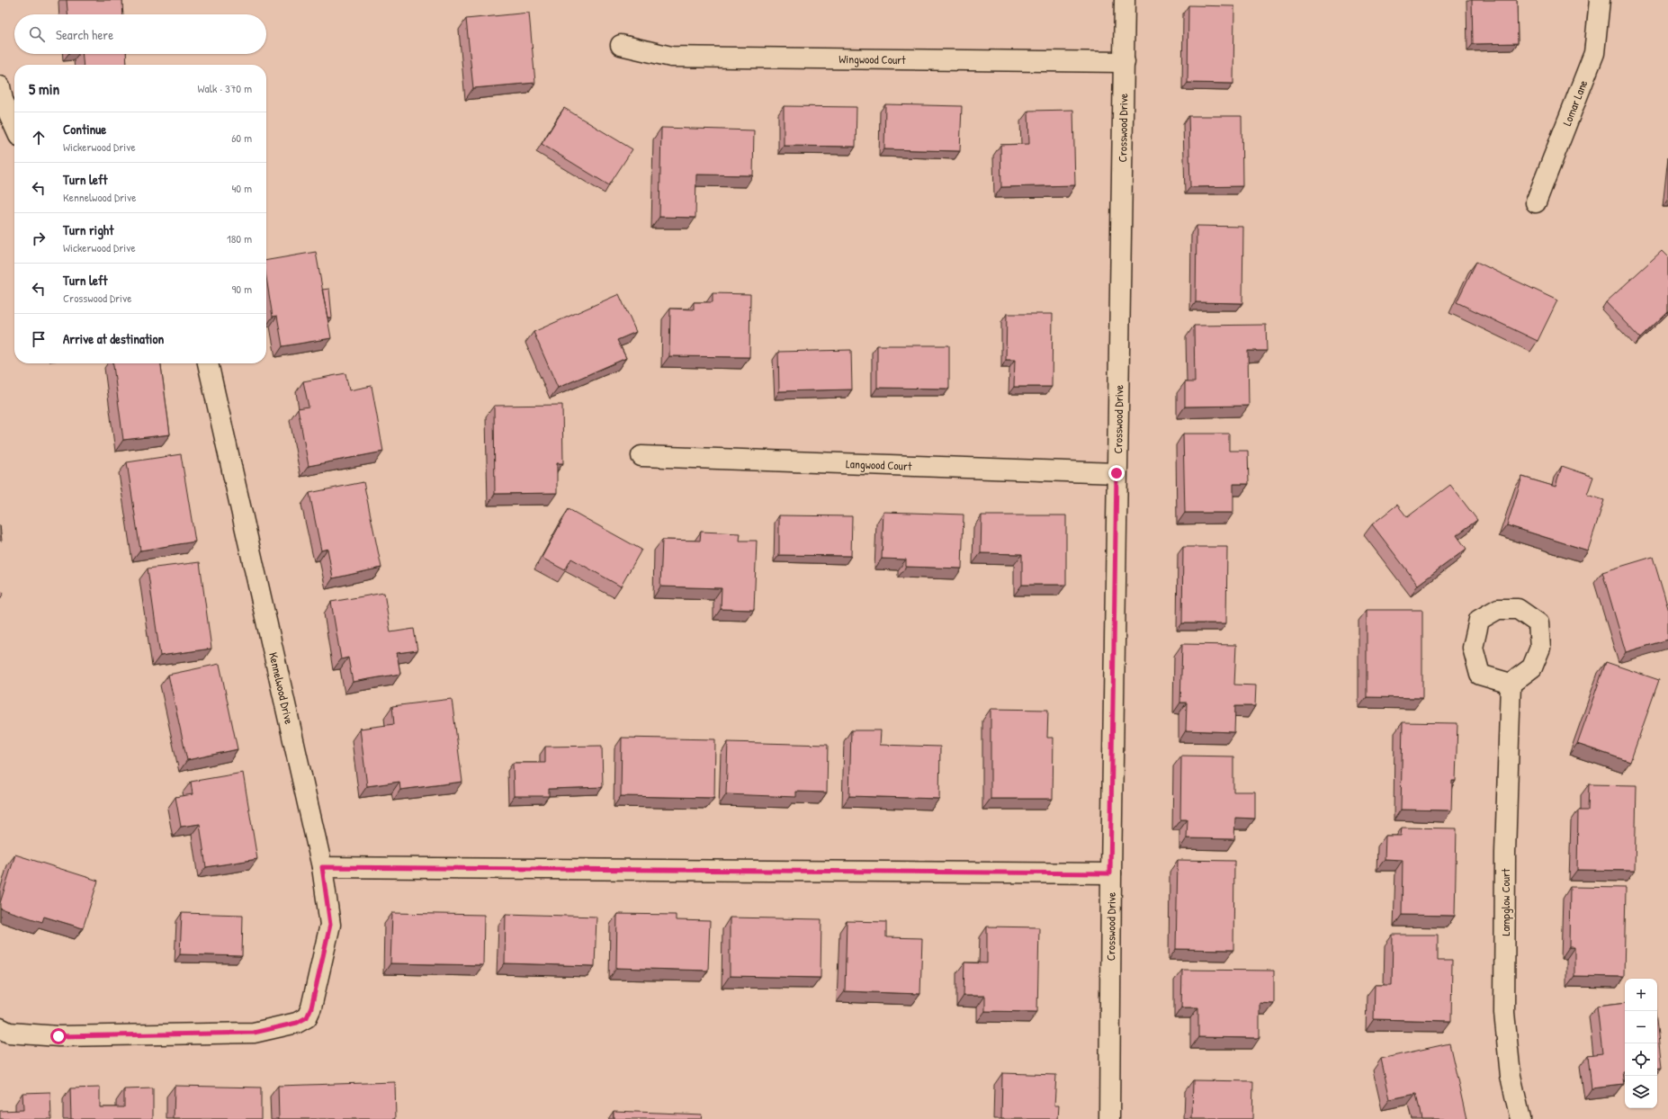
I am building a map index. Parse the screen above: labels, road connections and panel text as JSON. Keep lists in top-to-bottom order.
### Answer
{
  "streets": {
    "street": [
      "Wingwood Court",
      "Lomar Lane",
      "Crosswood Drive",
      "Langwood Court",
      "Kennelwood Drive",
      "Lampglow Court"
    ]
  },
  "crossings": [
    ["Wingwood Court", "Crosswood Drive"],
    ["Crosswood Drive", "Langwood Court"]
  ],
  "page": {
    "search": "Search here",
    "heading": ["5 min", "Walk · 370 m"],
    "list": [
      ["Continue", "Wickerwood Drive", "60 m"],
      ["Turn left", "Kennelwood Drive", "40 m"],
      ["Turn right", "Wickerwood Drive", "180 m"],
      ["Turn left", "Crosswood Drive", "90 m"],
      "Arrive at destination"
    ],
    "map_buttons": ["+", "−"]
  }
}
